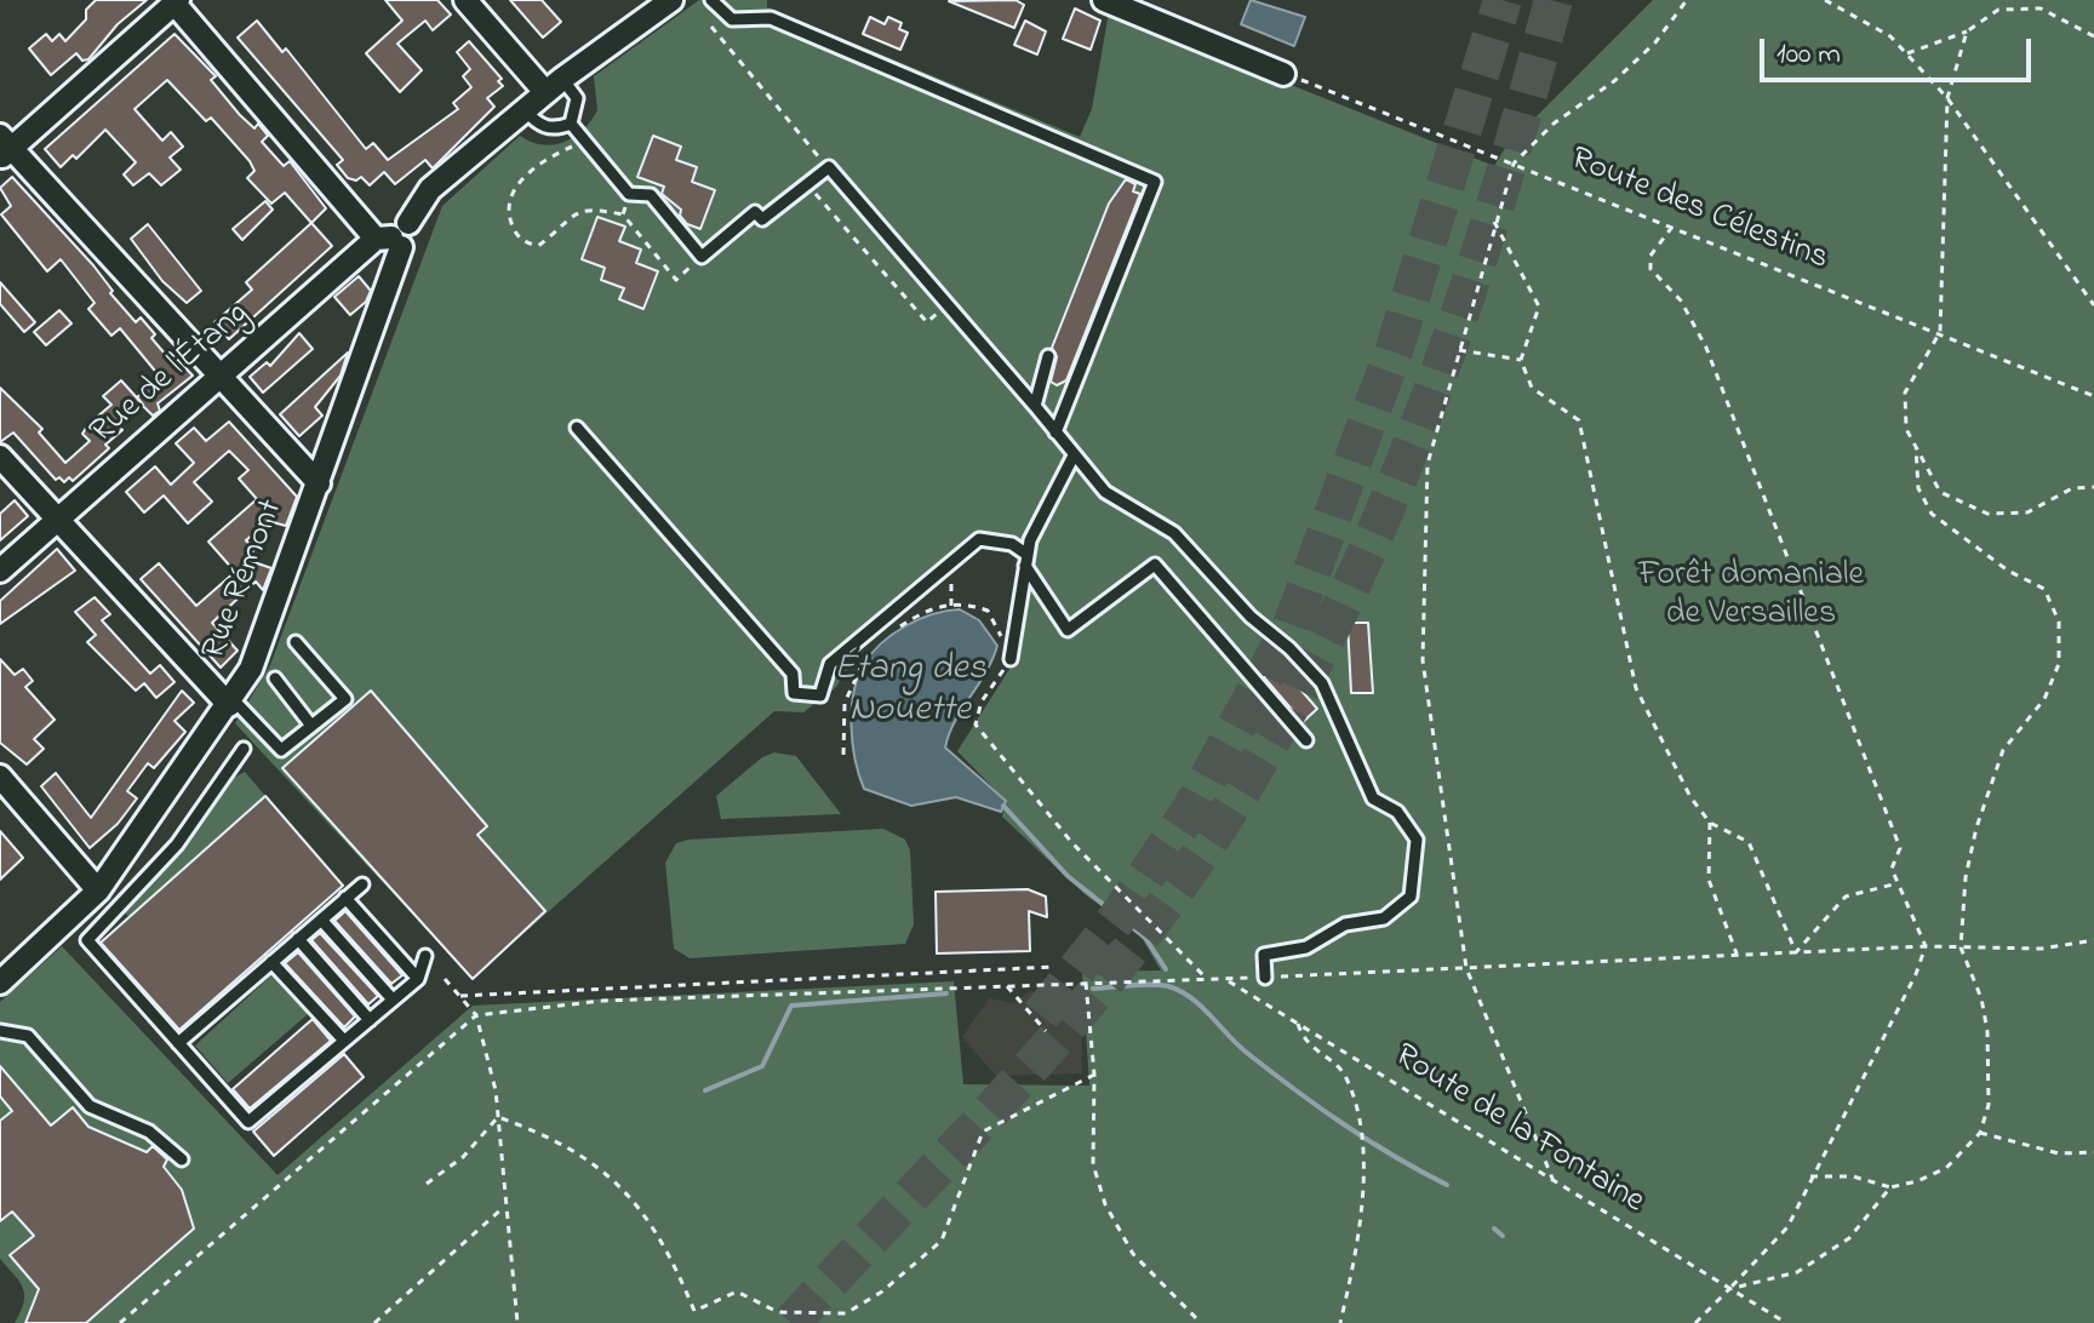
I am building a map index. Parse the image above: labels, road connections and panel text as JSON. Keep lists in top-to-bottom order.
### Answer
{
  "streets": {
    "street": ["Rue de l'Étang", "Rue Rémont"],
    "path": ["Route des Célestins", "Route de la Fontaine"]
  },
  "crossings": [
    ["Rue de l'Étang", "Rue Rémont"]
  ],
  "water": ["Étang des Nouette"],
  "parks": ["Forêt domaniale de Versailles"],
  "scale_bar": "100 m"
}
